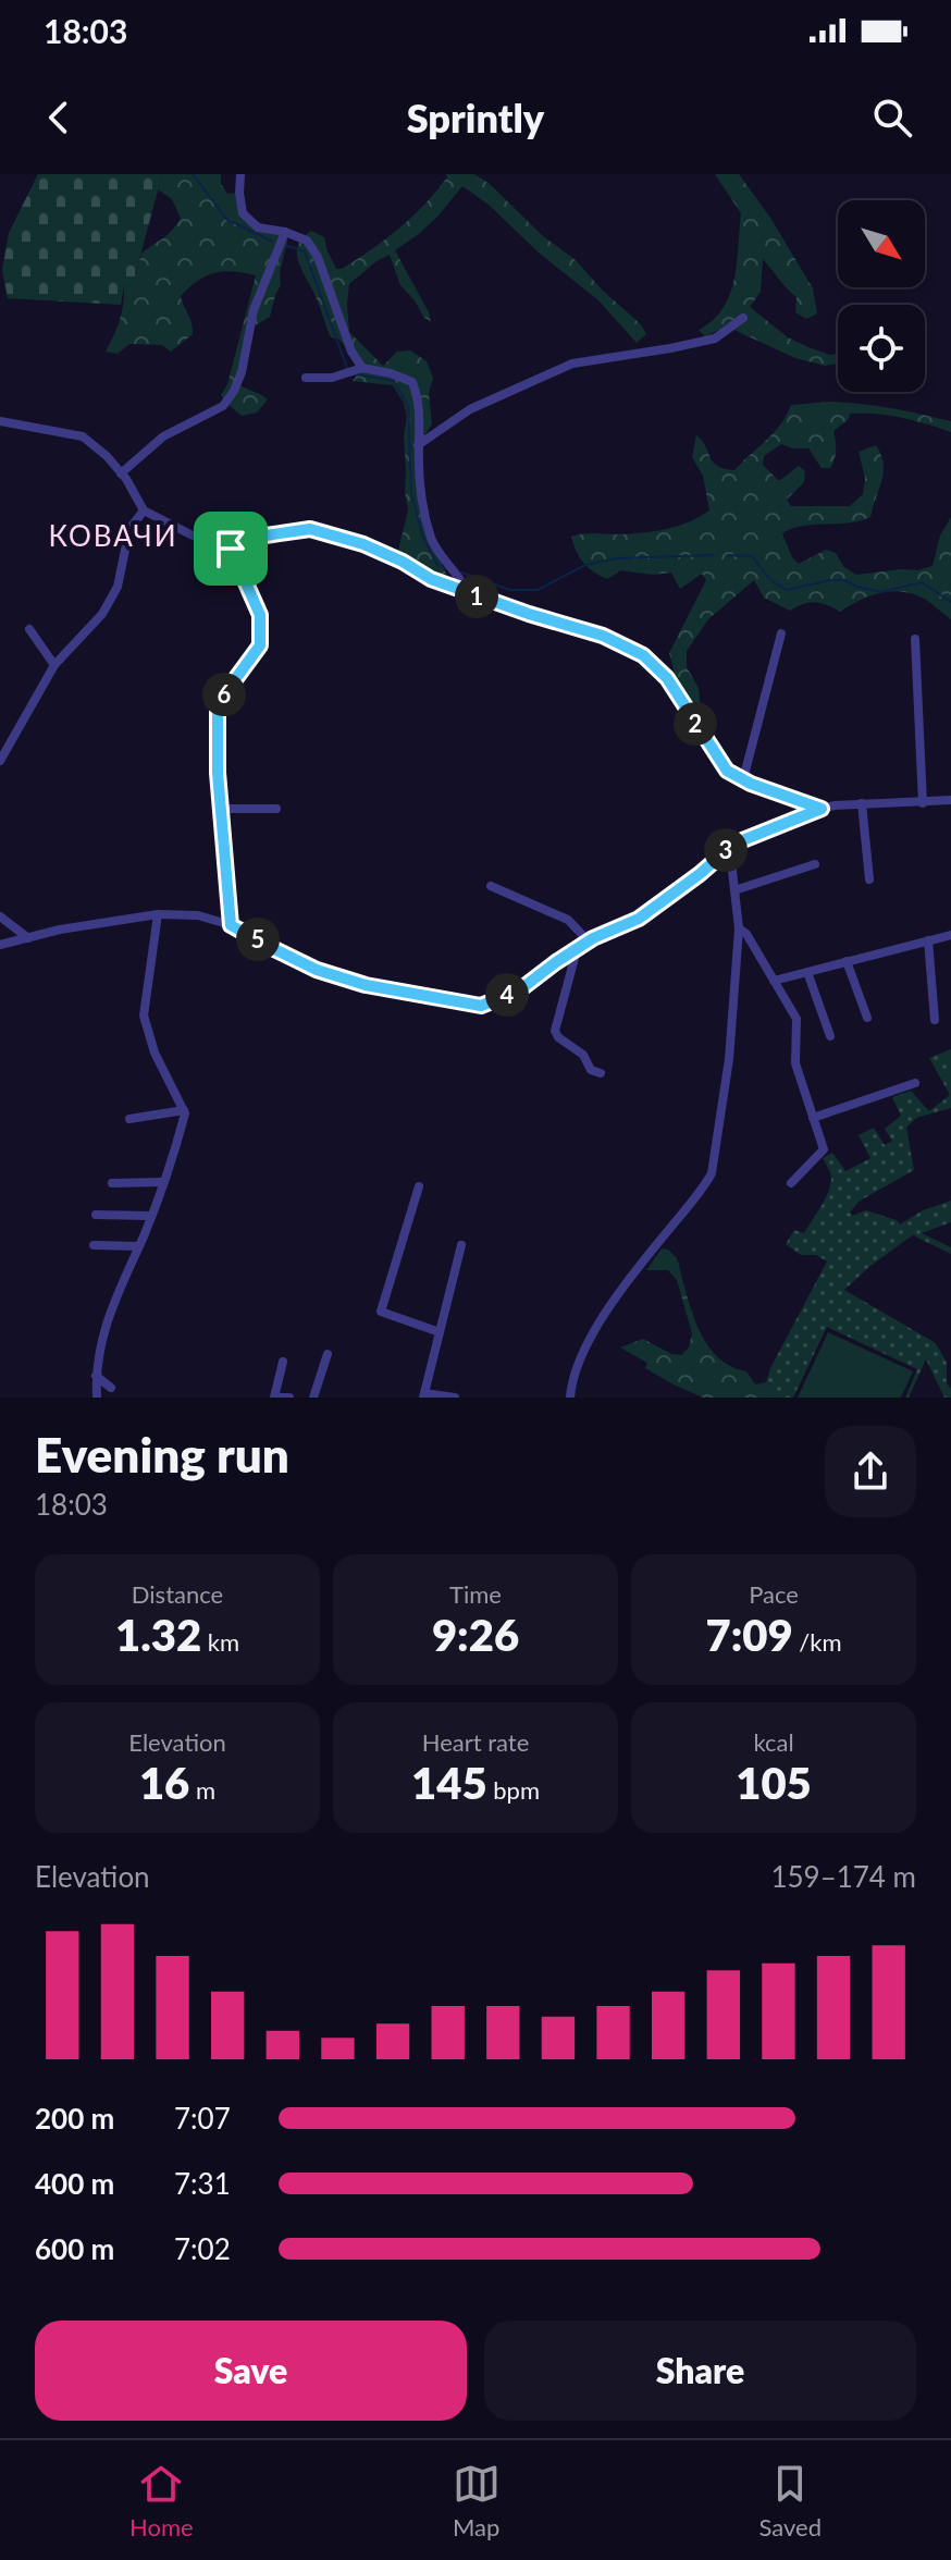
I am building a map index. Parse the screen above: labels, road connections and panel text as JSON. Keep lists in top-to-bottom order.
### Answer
{
  "districts": ["КОВАЧИ"],
  "north": "bottom right",
  "page": {
    "status": "18:03",
    "header": "Sprintly",
    "pins": [
      "1",
      "6",
      "2",
      "3",
      "5",
      "4"
    ],
    "heading": ["Evening run", "18:03"],
    "stats": [
      ["Distance", "1.32 km"],
      ["Time", "9:26"],
      ["Pace", "7:09 /km"],
      ["Elevation", "16 m"],
      ["Heart rate", "145 bpm"],
      ["kcal", "105"]
    ],
    "chart": ["Elevation", "159–174 m"],
    "list": [
      {
        "name": "200 m",
        "note": "7:07"
      },
      {
        "name": "400 m",
        "note": "7:31"
      },
      {
        "name": "600 m",
        "note": "7:02"
      }
    ],
    "buttons": ["Save", "Share"],
    "tabs": ["Home", "Map", "Saved"]
  }
}
